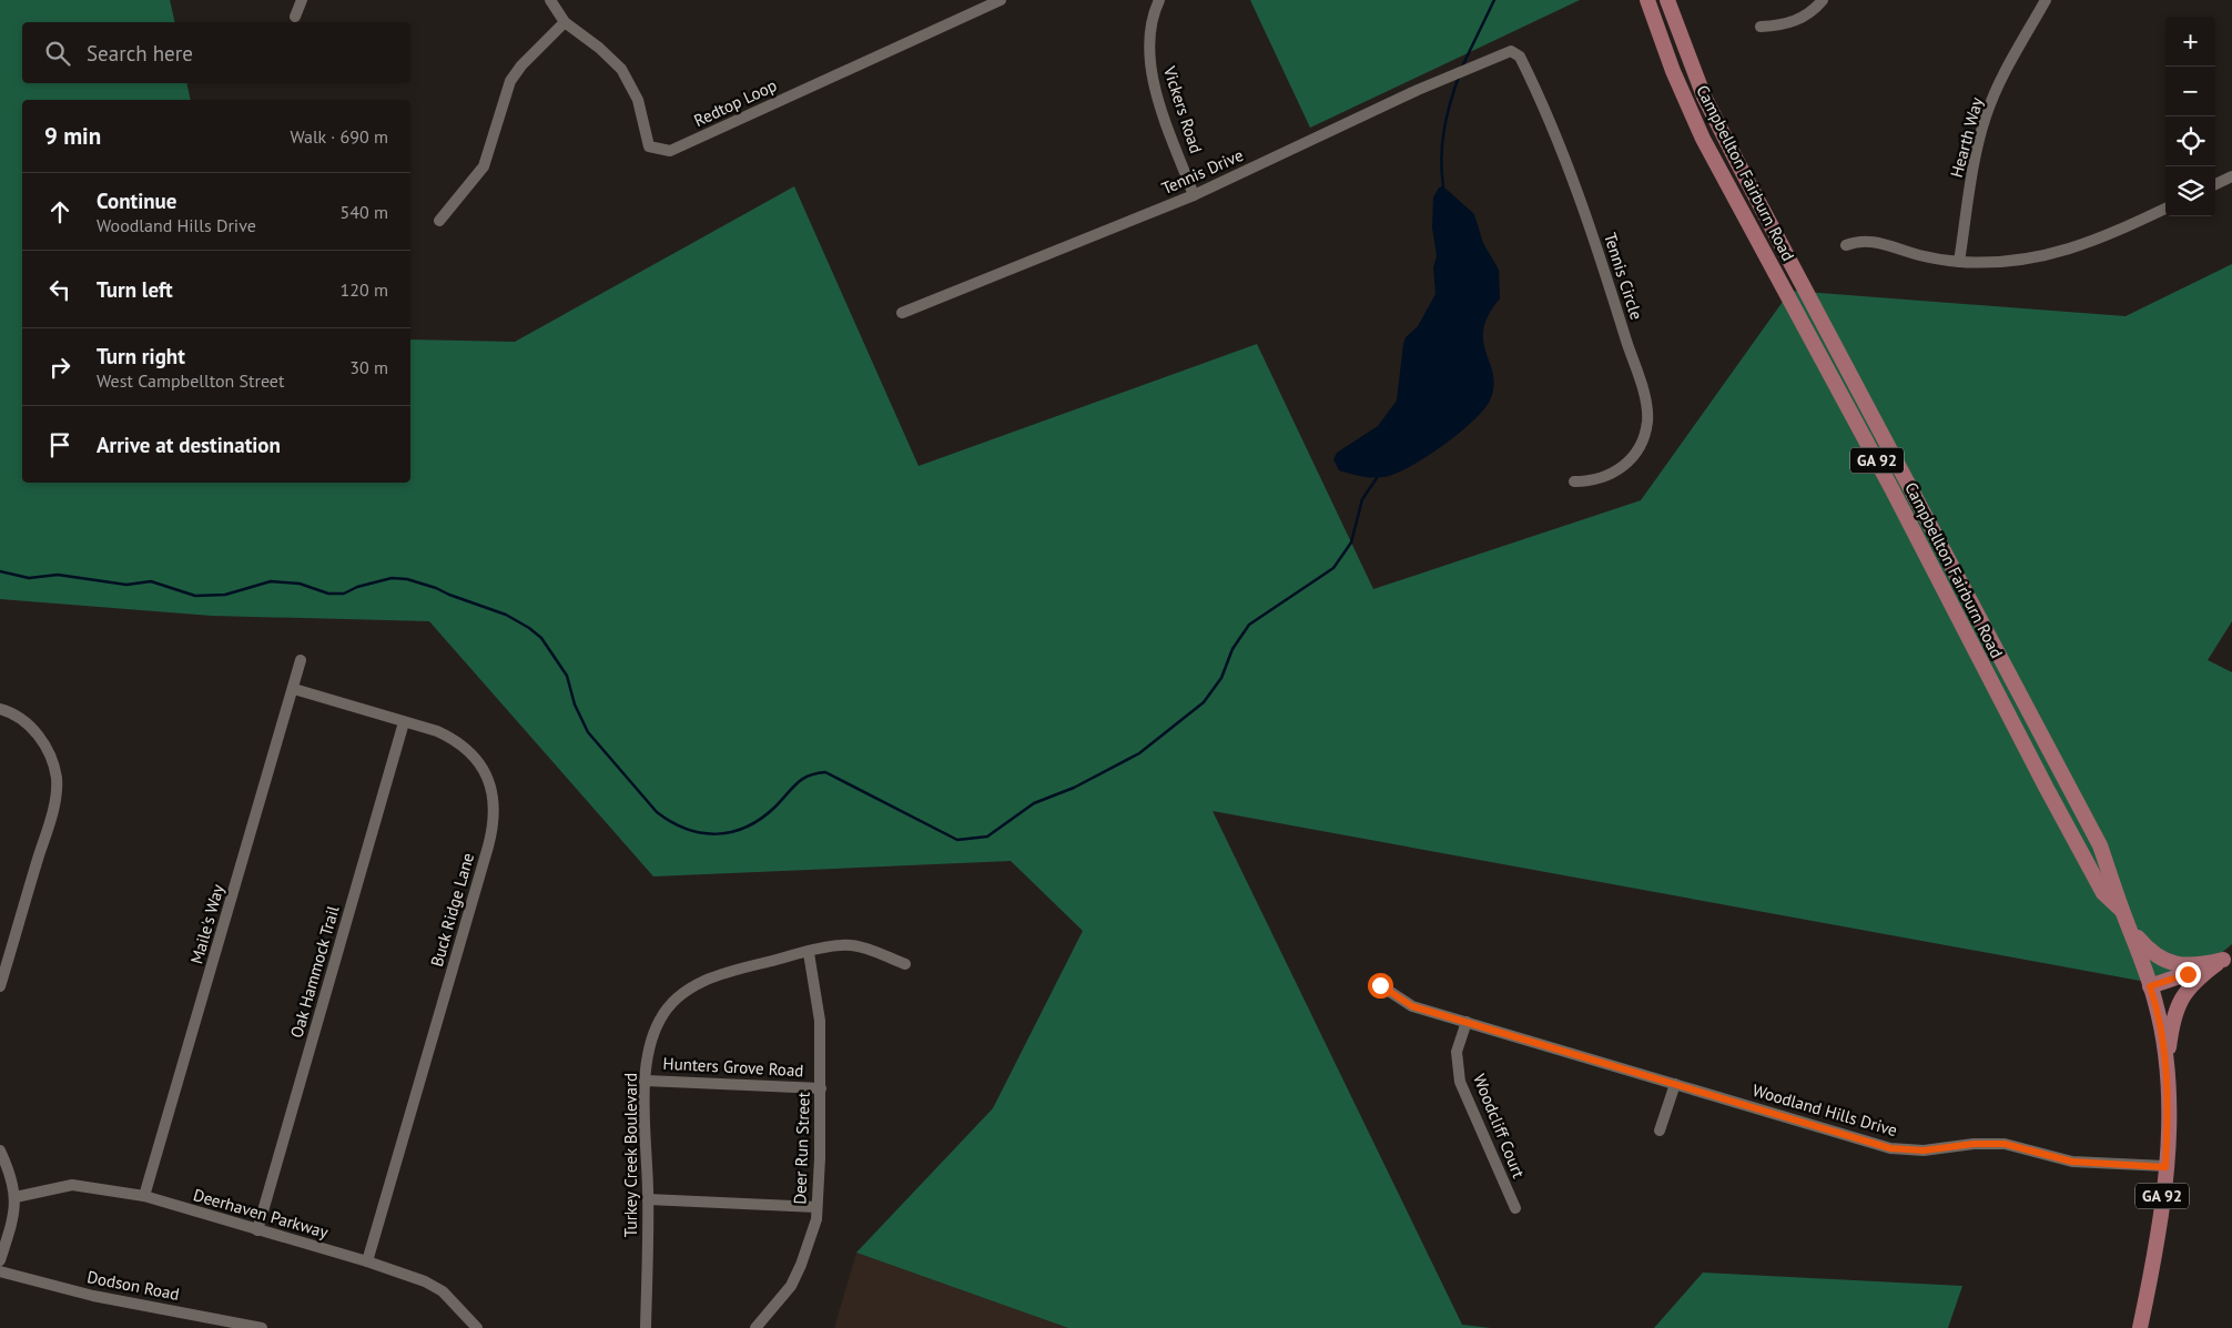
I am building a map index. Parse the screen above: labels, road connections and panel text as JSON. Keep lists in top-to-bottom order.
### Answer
{
  "streets": {
    "main road": ["Campbellton Fairburn Road", "GA 92"],
    "street": [
      "Redtop Loop",
      "Vickers Road",
      "Hearth Way",
      "Tennis Drive",
      "Tennis Circle",
      "Buck Ridge Lane",
      "Maile's Way",
      "Oak Hammock Trail",
      "Hunters Grove Road",
      "Woodland Hills Drive",
      "Woodcliff Court",
      "Deer Run Street",
      "Turkey Creek Boulevard",
      "Deerhaven Parkway",
      "Dodson Road"
    ]
  },
  "crossings": [
    ["Vickers Road", "Tennis Drive"],
    ["Tennis Drive", "Tennis Circle"],
    ["Campbellton Fairburn Road", "Woodland Hills Drive"],
    ["Buck Ridge Lane", "Maile's Way"],
    ["Buck Ridge Lane", "Oak Hammock Trail"],
    ["Buck Ridge Lane", "Deerhaven Parkway"],
    ["Maile's Way", "Deerhaven Parkway"],
    ["Oak Hammock Trail", "Deerhaven Parkway"],
    ["Hunters Grove Road", "Deer Run Street"],
    ["Hunters Grove Road", "Turkey Creek Boulevard"],
    ["Woodland Hills Drive", "Woodcliff Court"],
    ["Deer Run Street", "Turkey Creek Boulevard"]
  ],
  "page": {
    "map_buttons": ["+", "−"],
    "search": "Search here",
    "heading": ["9 min", "Walk · 690 m"],
    "list": [
      ["Continue", "Woodland Hills Drive", "540 m"],
      ["Turn left", "120 m"],
      ["Turn right", "West Campbellton Street", "30 m"],
      "Arrive at destination"
    ]
  }
}
